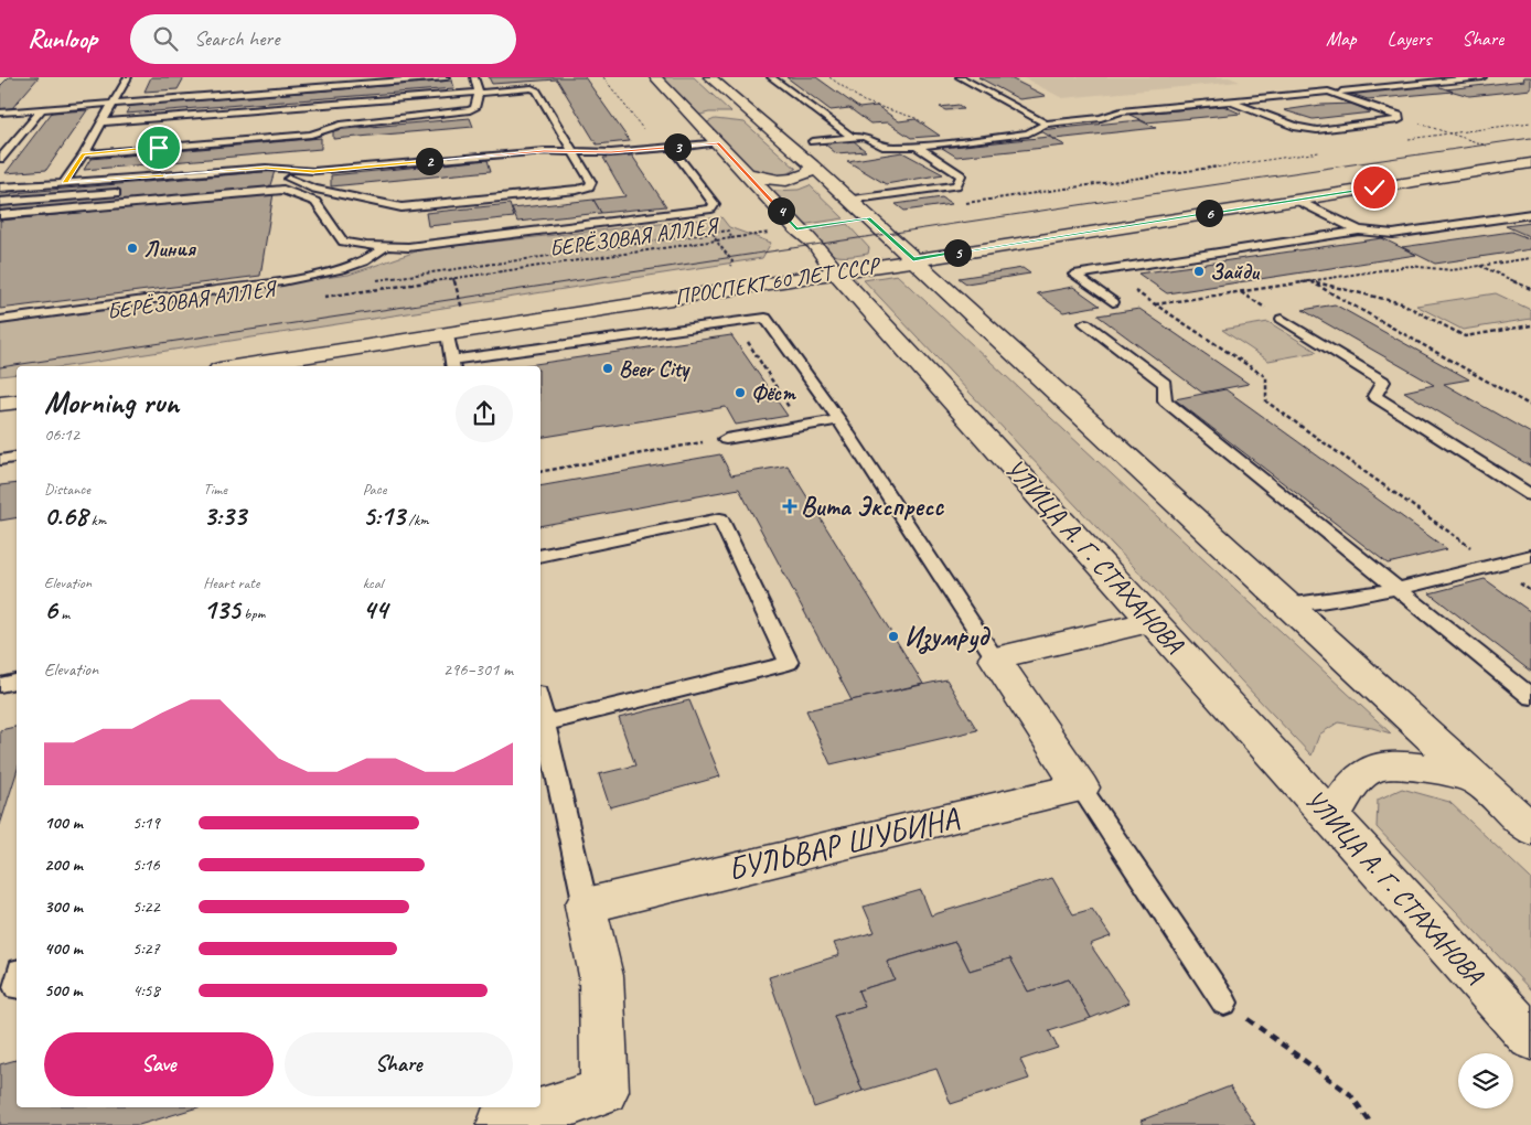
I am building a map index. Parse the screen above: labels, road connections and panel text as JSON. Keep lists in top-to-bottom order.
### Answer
{
  "streets": {
    "main road": ["ПРОСПЕКТ 60 ЛЕТ СССР", "УЛИЦА А. Г. СТАХАНОВА", "БУЛЬВАР ШУБИНА"],
    "path": ["БЕРЁЗОВАЯ АЛЛЕЯ"]
  },
  "crossings": [
    ["ПРОСПЕКТ 60 ЛЕТ СССР", "УЛИЦА А. Г. СТАХАНОВА"]
  ],
  "places": {
    "other": [
      "Линия",
      "Зайди",
      "Beer City",
      "Фёст",
      "Изумруд"
    ],
    "health": ["Вита Экспресс"]
  },
  "page": {
    "header": "Runloop",
    "search": "Search here",
    "nav": ["Map", "Layers", "Share"],
    "pins": [
      "3",
      "2",
      "4",
      "6",
      "5"
    ],
    "heading": ["Morning run", "06:12"],
    "stats": [
      ["Distance", "0.68 km"],
      ["Time", "3:33"],
      ["Pace", "5:13 /km"],
      ["Elevation", "6 m"],
      ["Heart rate", "135 bpm"],
      ["kcal", "44"]
    ],
    "chart": ["Elevation", "296–301 m"],
    "list": [
      {
        "name": "100 m",
        "note": "5:19"
      },
      {
        "name": "200 m",
        "note": "5:16"
      },
      {
        "name": "300 m",
        "note": "5:22"
      },
      {
        "name": "400 m",
        "note": "5:27"
      },
      {
        "name": "500 m",
        "note": "4:58"
      }
    ],
    "buttons": ["Save", "Share"]
  }
}
